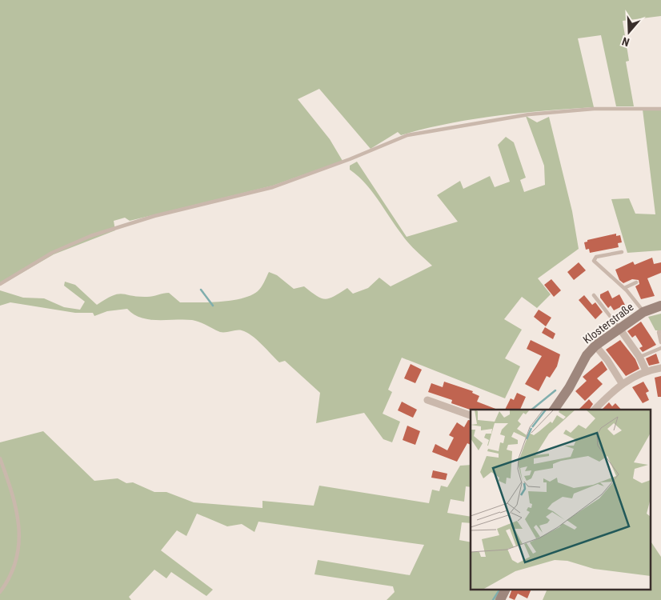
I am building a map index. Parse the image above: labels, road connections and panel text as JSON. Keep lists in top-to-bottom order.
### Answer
{
  "streets": {
    "street": ["Klosterstraße"]
  },
  "north": "bottom"
}
